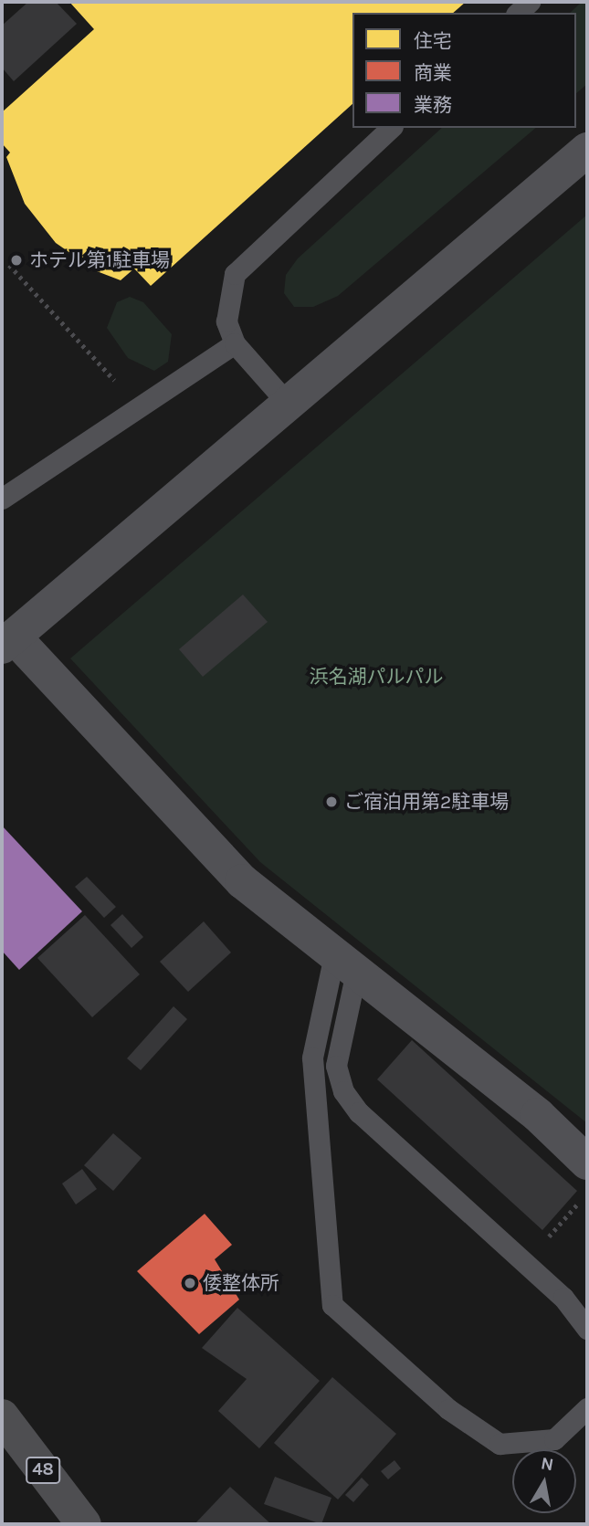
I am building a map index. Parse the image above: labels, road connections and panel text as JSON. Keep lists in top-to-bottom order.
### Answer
{
  "streets": {
    "main road": ["48"]
  },
  "parks": ["浜名湖パルパル"],
  "places": ["ホテル第1駐車場", "ご宿泊用第2駐車場", "倭整体所"],
  "legend": ["住宅", "商業", "業務"],
  "north": "top"
}
